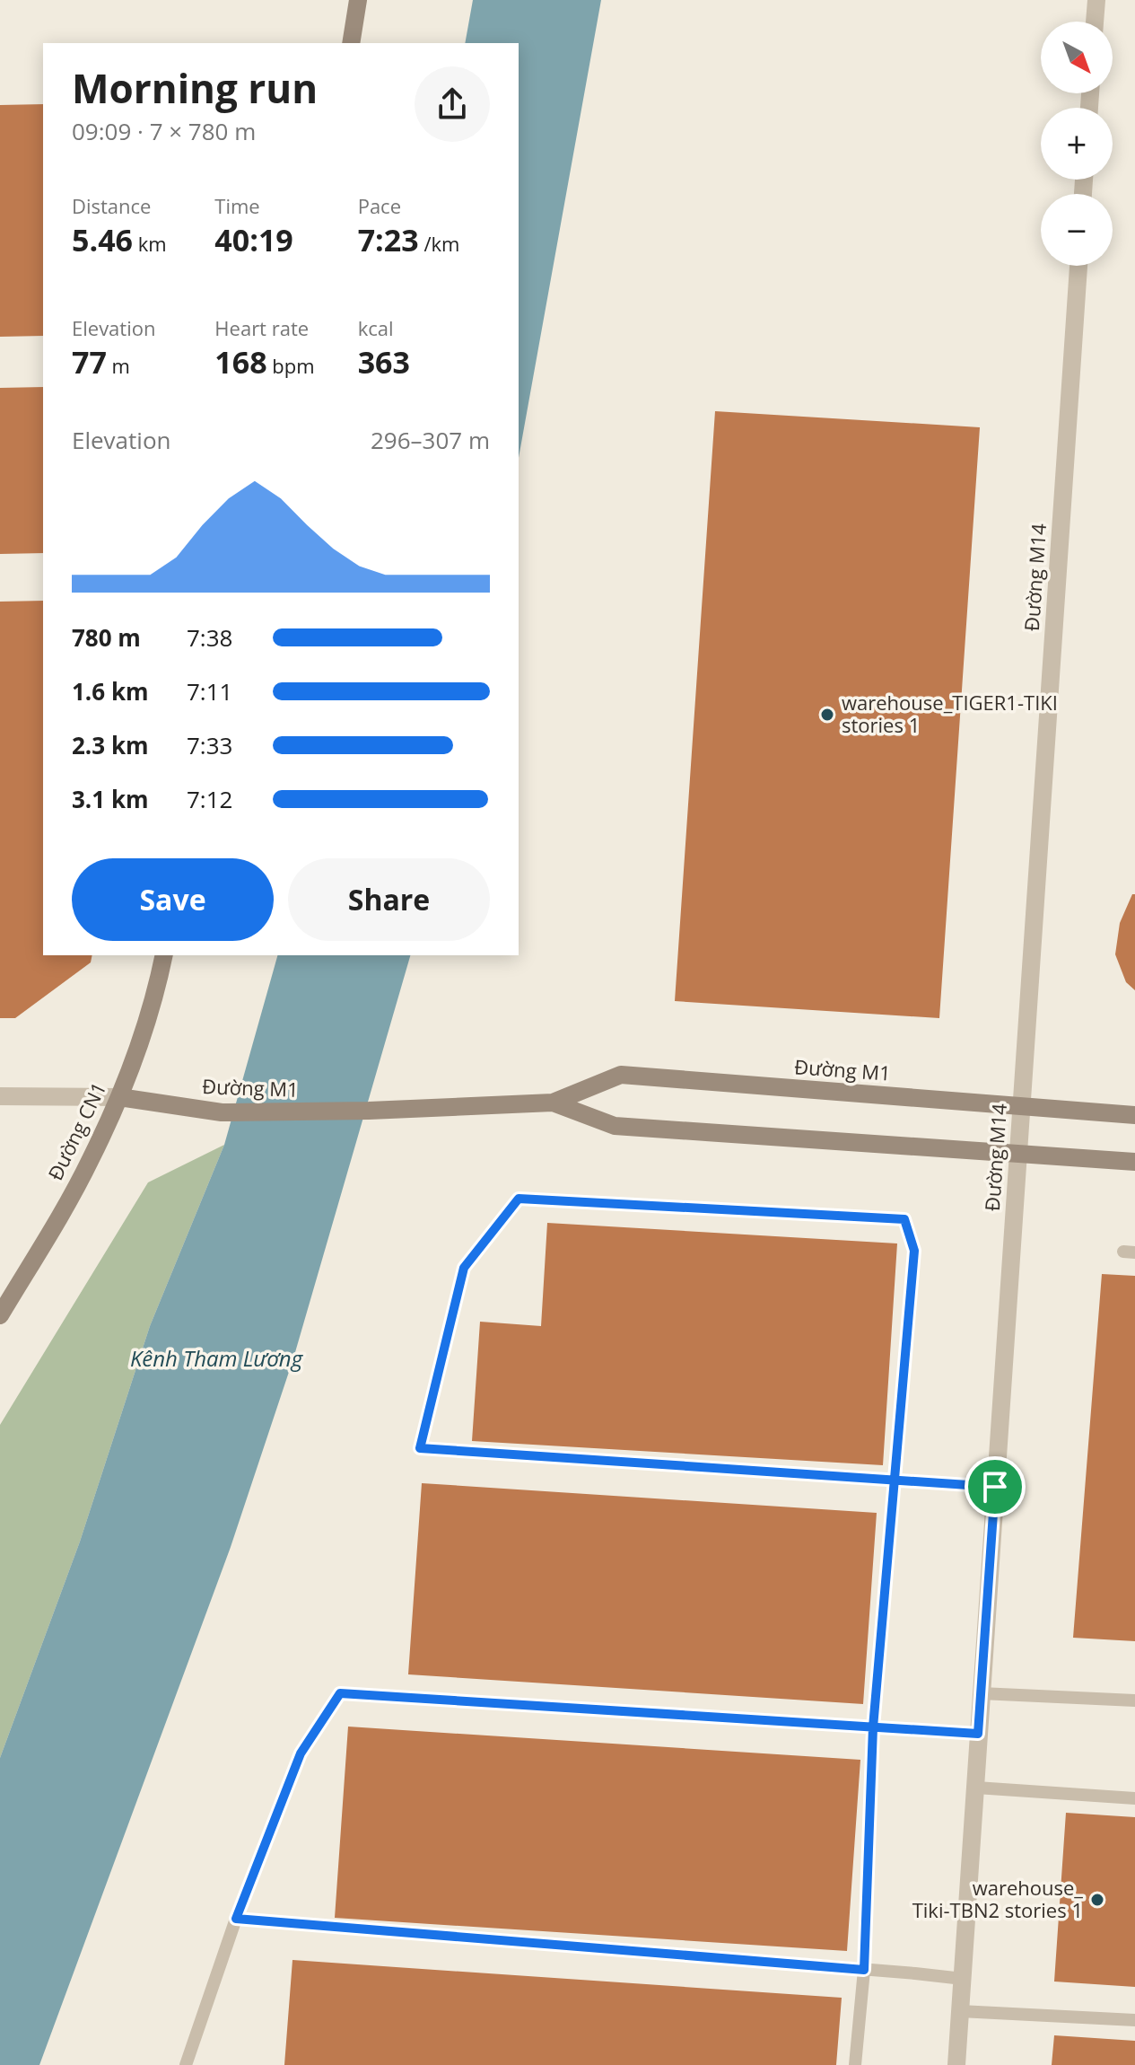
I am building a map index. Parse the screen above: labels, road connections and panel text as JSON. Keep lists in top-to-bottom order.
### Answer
{
  "streets": {
    "street": ["Đường M14", "Đường M1", "Đường CN1"]
  },
  "crossings": [
    ["Đường M14", "Đường M1"],
    ["Đường M1", "Đường CN1"]
  ],
  "water": ["Kênh Tham Lương"],
  "places": ["warehouse_TIGER1-TIKI stories 1", "warehouse_ Tiki-TBN2 stories 1"],
  "north": "bottom right",
  "page": {
    "map_buttons": ["+", "−"],
    "heading": ["Morning run", "09:09 · 7 × 780 m"],
    "stats": [
      ["Distance", "5.46 km"],
      ["Time", "40:19"],
      ["Pace", "7:23 /km"],
      ["Elevation", "77 m"],
      ["Heart rate", "168 bpm"],
      ["kcal", "363"]
    ],
    "chart": ["Elevation", "296–307 m"],
    "list": [
      {
        "name": "780 m",
        "note": "7:38"
      },
      {
        "name": "1.6 km",
        "note": "7:11"
      },
      {
        "name": "2.3 km",
        "note": "7:33"
      },
      {
        "name": "3.1 km",
        "note": "7:12"
      }
    ],
    "buttons": ["Save", "Share"]
  }
}
